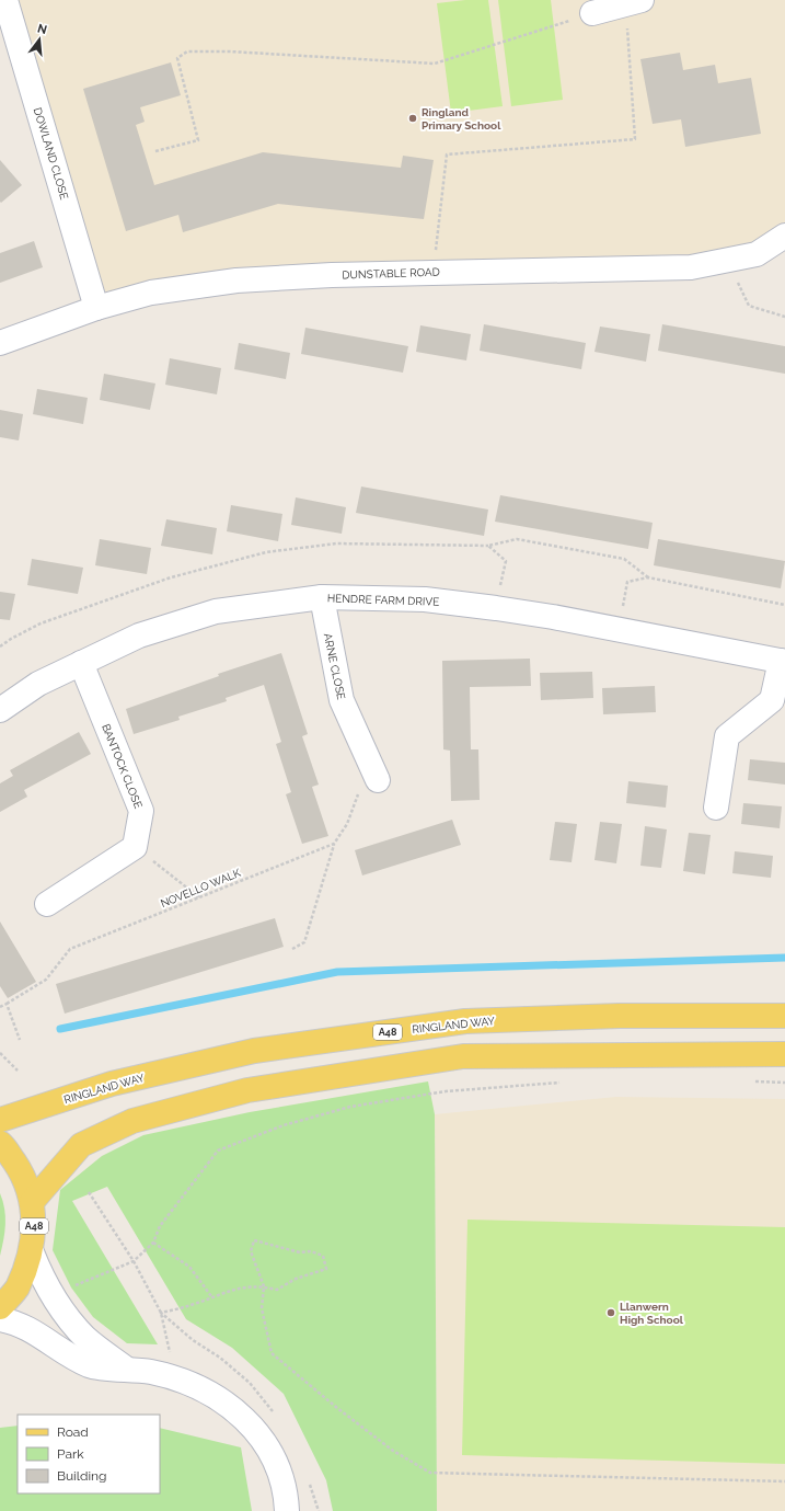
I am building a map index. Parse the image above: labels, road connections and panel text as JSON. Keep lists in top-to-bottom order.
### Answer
{
  "streets": {
    "main road": ["RINGLAND WAY", "A48"],
    "street": [
      "DOWLAND CLOSE",
      "DUNSTABLE ROAD",
      "HENDRE FARM DRIVE",
      "ARNE CLOSE",
      "BANTOCK CLOSE"
    ],
    "path": ["NOVELLO WALK"]
  },
  "crossings": [
    ["DOWLAND CLOSE", "DUNSTABLE ROAD"],
    ["HENDRE FARM DRIVE", "ARNE CLOSE"],
    ["HENDRE FARM DRIVE", "BANTOCK CLOSE"]
  ],
  "places": ["Ringland Primary School", "Llanwern High School"],
  "legend": ["Road", "Park", "Building"],
  "north": "top"
}
